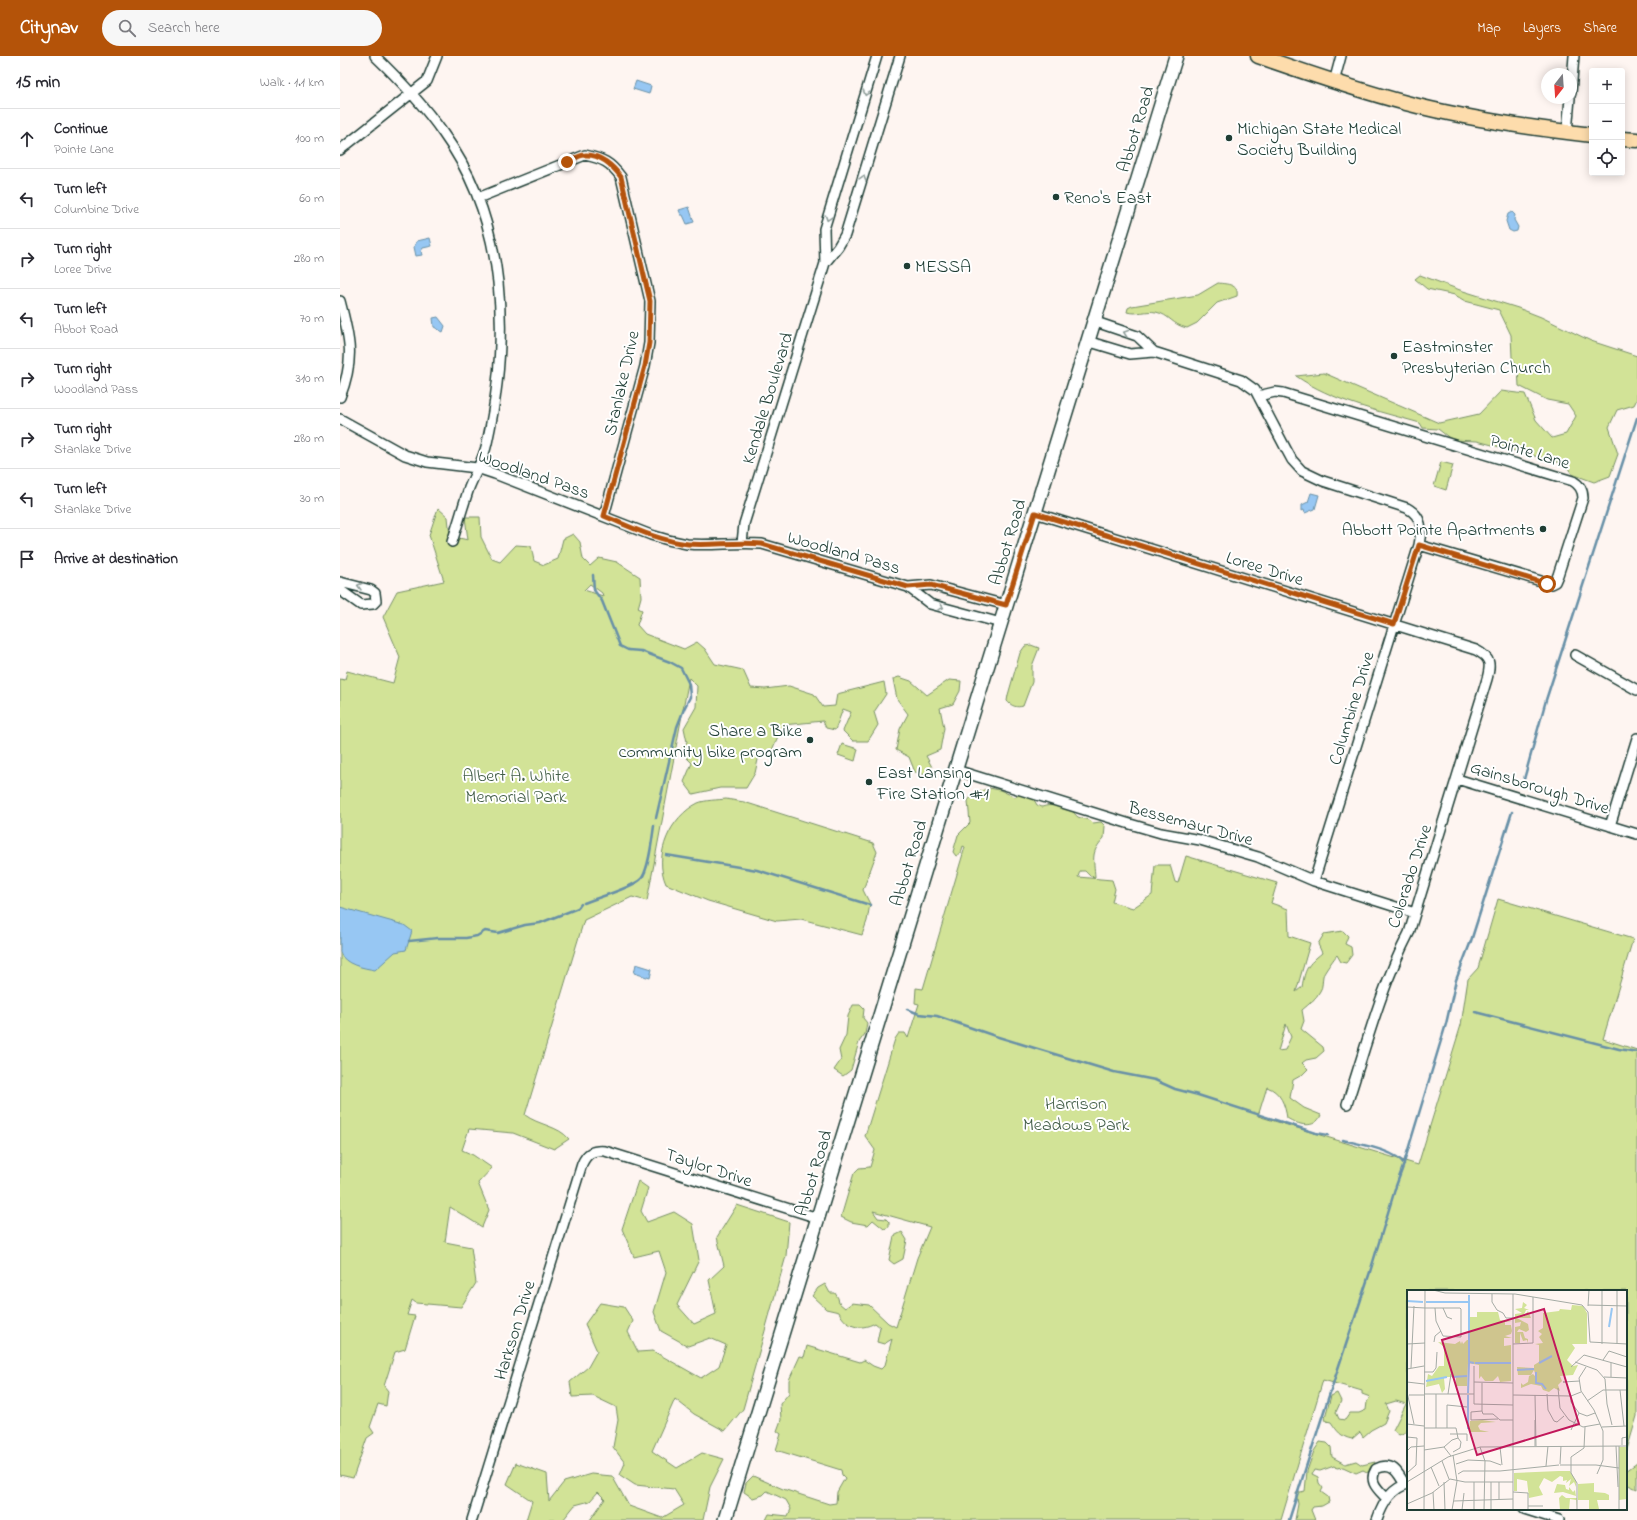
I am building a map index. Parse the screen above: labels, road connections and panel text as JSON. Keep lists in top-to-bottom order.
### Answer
{
  "streets": {
    "main road": ["Abbot Road"],
    "street": [
      "Stanlake Drive",
      "Kendale Boulevard",
      "Pointe Lane",
      "Woodland Pass",
      "Loree Drive",
      "Columbine Drive",
      "Gainsborough Drive",
      "Bessemaur Drive",
      "Colorado Drive",
      "Taylor Drive",
      "Harkson Drive"
    ]
  },
  "crossings": [
    ["Abbot Road", "Woodland Pass"],
    ["Abbot Road", "Loree Drive"],
    ["Abbot Road", "Bessemaur Drive"],
    ["Abbot Road", "Taylor Drive"],
    ["Stanlake Drive", "Woodland Pass"],
    ["Kendale Boulevard", "Woodland Pass"],
    ["Pointe Lane", "Columbine Drive"],
    ["Loree Drive", "Columbine Drive"],
    ["Loree Drive", "Colorado Drive"],
    ["Columbine Drive", "Bessemaur Drive"],
    ["Gainsborough Drive", "Colorado Drive"],
    ["Bessemaur Drive", "Colorado Drive"],
    ["Taylor Drive", "Harkson Drive"]
  ],
  "parks": ["Albert A. White Memorial Park", "Harrison Meadows Park"],
  "places": [
    "Michigan State Medical Society Building",
    "Reno's East",
    "MESSA",
    "Eastminster Presbyterian Church",
    "Abbott Pointe Apartments",
    "Share a Bike community bike program",
    "East Lansing Fire Station #1"
  ],
  "north": "bottom",
  "page": {
    "header": "Citynav",
    "search": "Search here",
    "nav": ["Map", "Layers", "Share"],
    "heading": ["15 min", "Walk · 1.1 km"],
    "map_buttons": ["+", "−"],
    "list": [
      ["Continue", "Pointe Lane", "100 m"],
      ["Turn left", "Columbine Drive", "60 m"],
      ["Turn right", "Loree Drive", "280 m"],
      ["Turn left", "Abbot Road", "70 m"],
      ["Turn right", "Woodland Pass", "310 m"],
      ["Turn right", "Stanlake Drive", "280 m"],
      ["Turn left", "Stanlake Drive", "30 m"],
      "Arrive at destination"
    ]
  }
}
